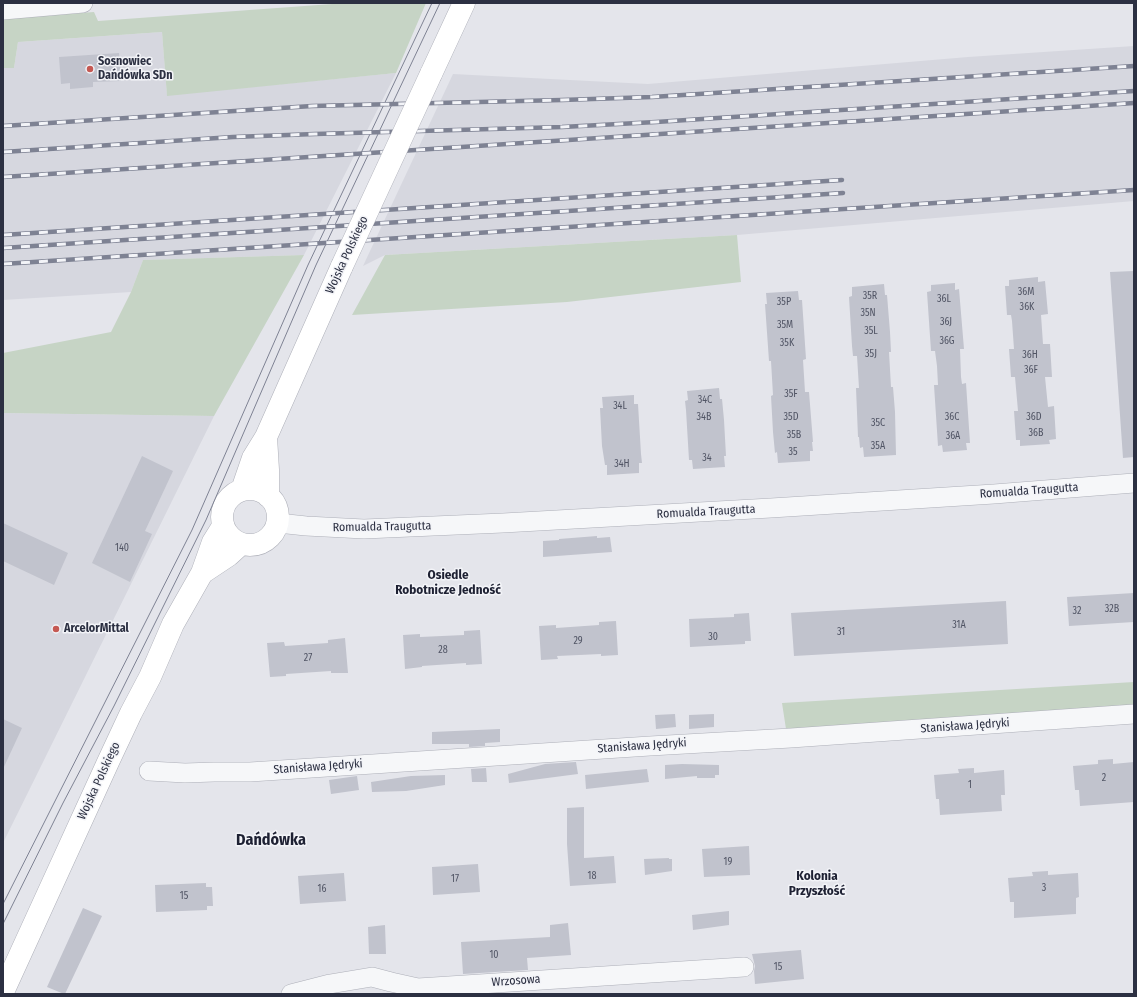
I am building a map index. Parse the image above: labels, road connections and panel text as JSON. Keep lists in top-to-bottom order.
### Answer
{
  "streets": {
    "main road": ["Wojska Polskiego"],
    "street": ["Romualda Traugutta", "Stanisława Jędryki", "Wrzosowa"]
  },
  "crossings": [
    ["Wojska Polskiego", "Romualda Traugutta"]
  ],
  "districts": ["Osiedle Robotnicze Jedność", "Dańdówka", "Kolonia Przyszłość"],
  "places": ["Sosnowiec Dańdówka SDn", "ArcelorMittal"],
  "house_numbers": [
    "36M",
    "35R",
    "36L",
    "35P",
    "36K",
    "35N",
    "36J",
    "35M",
    "35L",
    "36G",
    "35K",
    "35J",
    "36H",
    "36F",
    "35F",
    "34C",
    "34L",
    "34B",
    "35D",
    "36C",
    "36D",
    "35C",
    "36B",
    "35B",
    "36A",
    "35A",
    "35",
    "34",
    "34H",
    "140",
    "32B",
    "32",
    "31A",
    "31",
    "30",
    "29",
    "28",
    "27",
    "2",
    "1",
    "19",
    "18",
    "17",
    "3",
    "16",
    "15",
    "10",
    "15"
  ]
}
